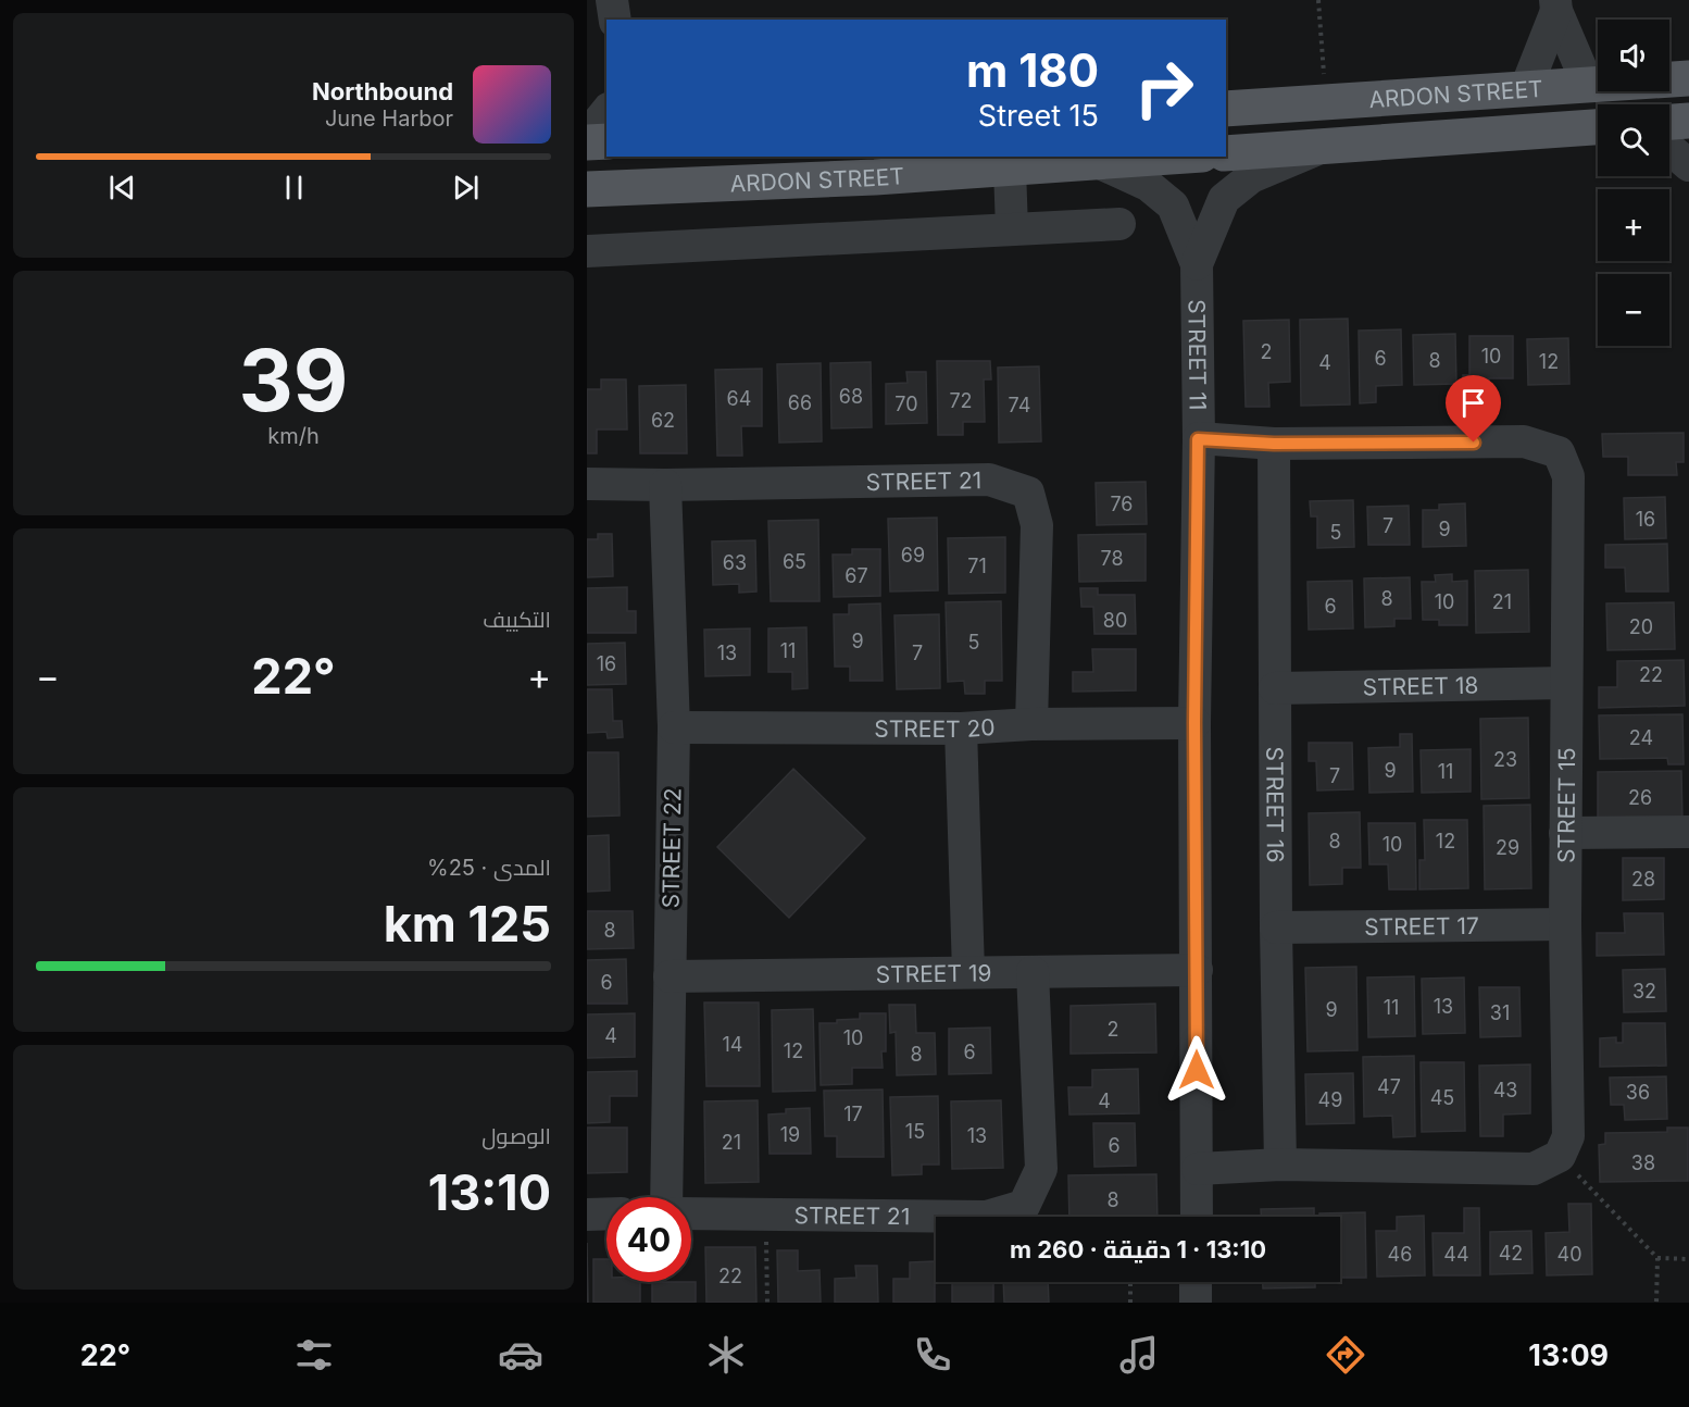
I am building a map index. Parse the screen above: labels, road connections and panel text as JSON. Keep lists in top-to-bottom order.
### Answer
{
  "streets": {
    "main road": ["ARDON STREET"],
    "street": [
      "STREET 11",
      "STREET 21",
      "STREET 18",
      "STREET 20",
      "STREET 16",
      "STREET 15",
      "STREET 22",
      "STREET 17",
      "STREET 19"
    ]
  },
  "crossings": [
    ["ARDON STREET", "STREET 11"],
    ["STREET 11", "STREET 20"],
    ["STREET 11", "STREET 15"],
    ["STREET 11", "STREET 19"],
    ["STREET 21", "STREET 20"],
    ["STREET 21", "STREET 22"],
    ["STREET 21", "STREET 19"],
    ["STREET 18", "STREET 16"],
    ["STREET 18", "STREET 15"],
    ["STREET 20", "STREET 22"],
    ["STREET 16", "STREET 15"],
    ["STREET 16", "STREET 17"],
    ["STREET 15", "STREET 17"],
    ["STREET 22", "STREET 19"]
  ],
  "house_numbers": [
    "2",
    "10",
    "6",
    "8",
    "12",
    "4",
    "68",
    "64",
    "72",
    "66",
    "70",
    "74",
    "62",
    "76",
    "16",
    "7",
    "9",
    "5",
    "69",
    "78",
    "65",
    "63",
    "71",
    "67",
    "8",
    "10",
    "21",
    "6",
    "80",
    "20",
    "9",
    "5",
    "11",
    "13",
    "7",
    "16",
    "22",
    "24",
    "23",
    "9",
    "11",
    "7",
    "26",
    "8",
    "12",
    "10",
    "29",
    "28",
    "8",
    "6",
    "32",
    "13",
    "11",
    "9",
    "31",
    "2",
    "4",
    "10",
    "14",
    "12",
    "6",
    "8",
    "47",
    "43",
    "36",
    "45",
    "49",
    "4",
    "17",
    "15",
    "19",
    "13",
    "21",
    "6",
    "38",
    "8",
    "42",
    "46",
    "44",
    "40",
    "22"
  ],
  "page": {
    "map_buttons": ["+", "−"],
    "turn": ["180 m", "Street 15"],
    "song": ["Northbound", "June Harbor"],
    "tile": [
      ["39", "km/h"],
      "التكييف",
      ["المدى · 25%", "125 km"],
      ["الوصول", "13:10"]
    ],
    "heat": ["−", "22°", "+"],
    "limit": "40",
    "trip": "13:10 · 1 دقيقة · 260 m",
    "tabs": ["13:09", "22°"]
  }
}
